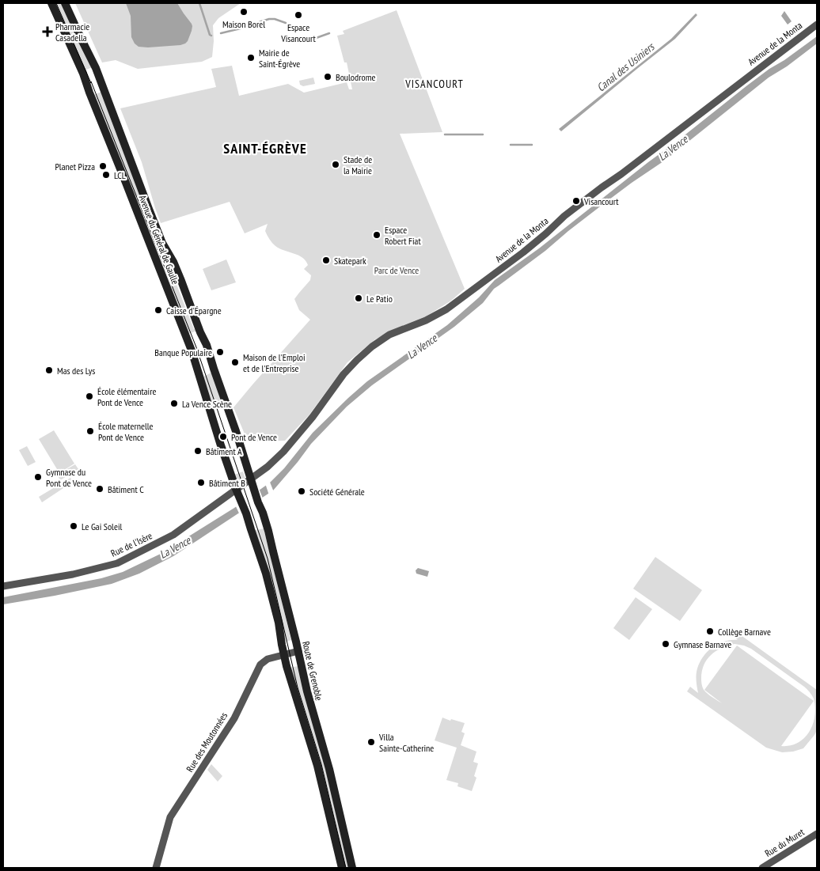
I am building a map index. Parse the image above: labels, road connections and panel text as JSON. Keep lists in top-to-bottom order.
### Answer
{
  "streets": {
    "main road": ["Avenue du Général de Gaulle", "Route de Grenoble"],
    "street": [
      "Avenue de la Monta",
      "Rue de l'Isère",
      "Rue des Moutonnées",
      "Rue du Muret"
    ]
  },
  "crossings": [
    ["Avenue de la Monta", "Avenue du Général de Gaulle"],
    ["Avenue de la Monta", "Rue de l'Isère"],
    ["Avenue de la Monta", "Route de Grenoble"],
    ["Avenue du Général de Gaulle", "Rue de l'Isère"],
    ["Avenue du Général de Gaulle", "Route de Grenoble"],
    ["Rue de l'Isère", "Route de Grenoble"],
    ["Route de Grenoble", "Rue des Moutonnées"]
  ],
  "districts": ["VISANCOURT", "SAINT-ÉGRÈVE"],
  "water": ["Canal des Usiniers", "La Vence"],
  "parks": ["Parc de Vence"],
  "places": {
    "other": [
      "Maison Borel",
      "Espace Visancourt",
      "Mairie de Saint-Égrève",
      "Boulodrome",
      "Stade de la Mairie",
      "Planet Pizza",
      "LCL",
      "Visancourt",
      "Espace Robert Fiat",
      "Skatepark",
      "Le Patio",
      "Caisse d'Épargne",
      "Banque Populaire",
      "Maison de l'Emploi et de l'Entreprise",
      "Mas des Lys",
      "École élémentaire Pont de Vence",
      "La Vence Scène",
      "École maternelle Pont de Vence",
      "Pont de Vence",
      "Bâtiment A",
      "Gymnase du Pont de Vence",
      "Bâtiment B",
      "Bâtiment C",
      "Société Générale",
      "Le Gai Soleil",
      "Collège Barnave",
      "Gymnase Barnave",
      "Villa Sainte-Catherine"
    ],
    "health": ["Pharmacie Casadella"]
  }
}
